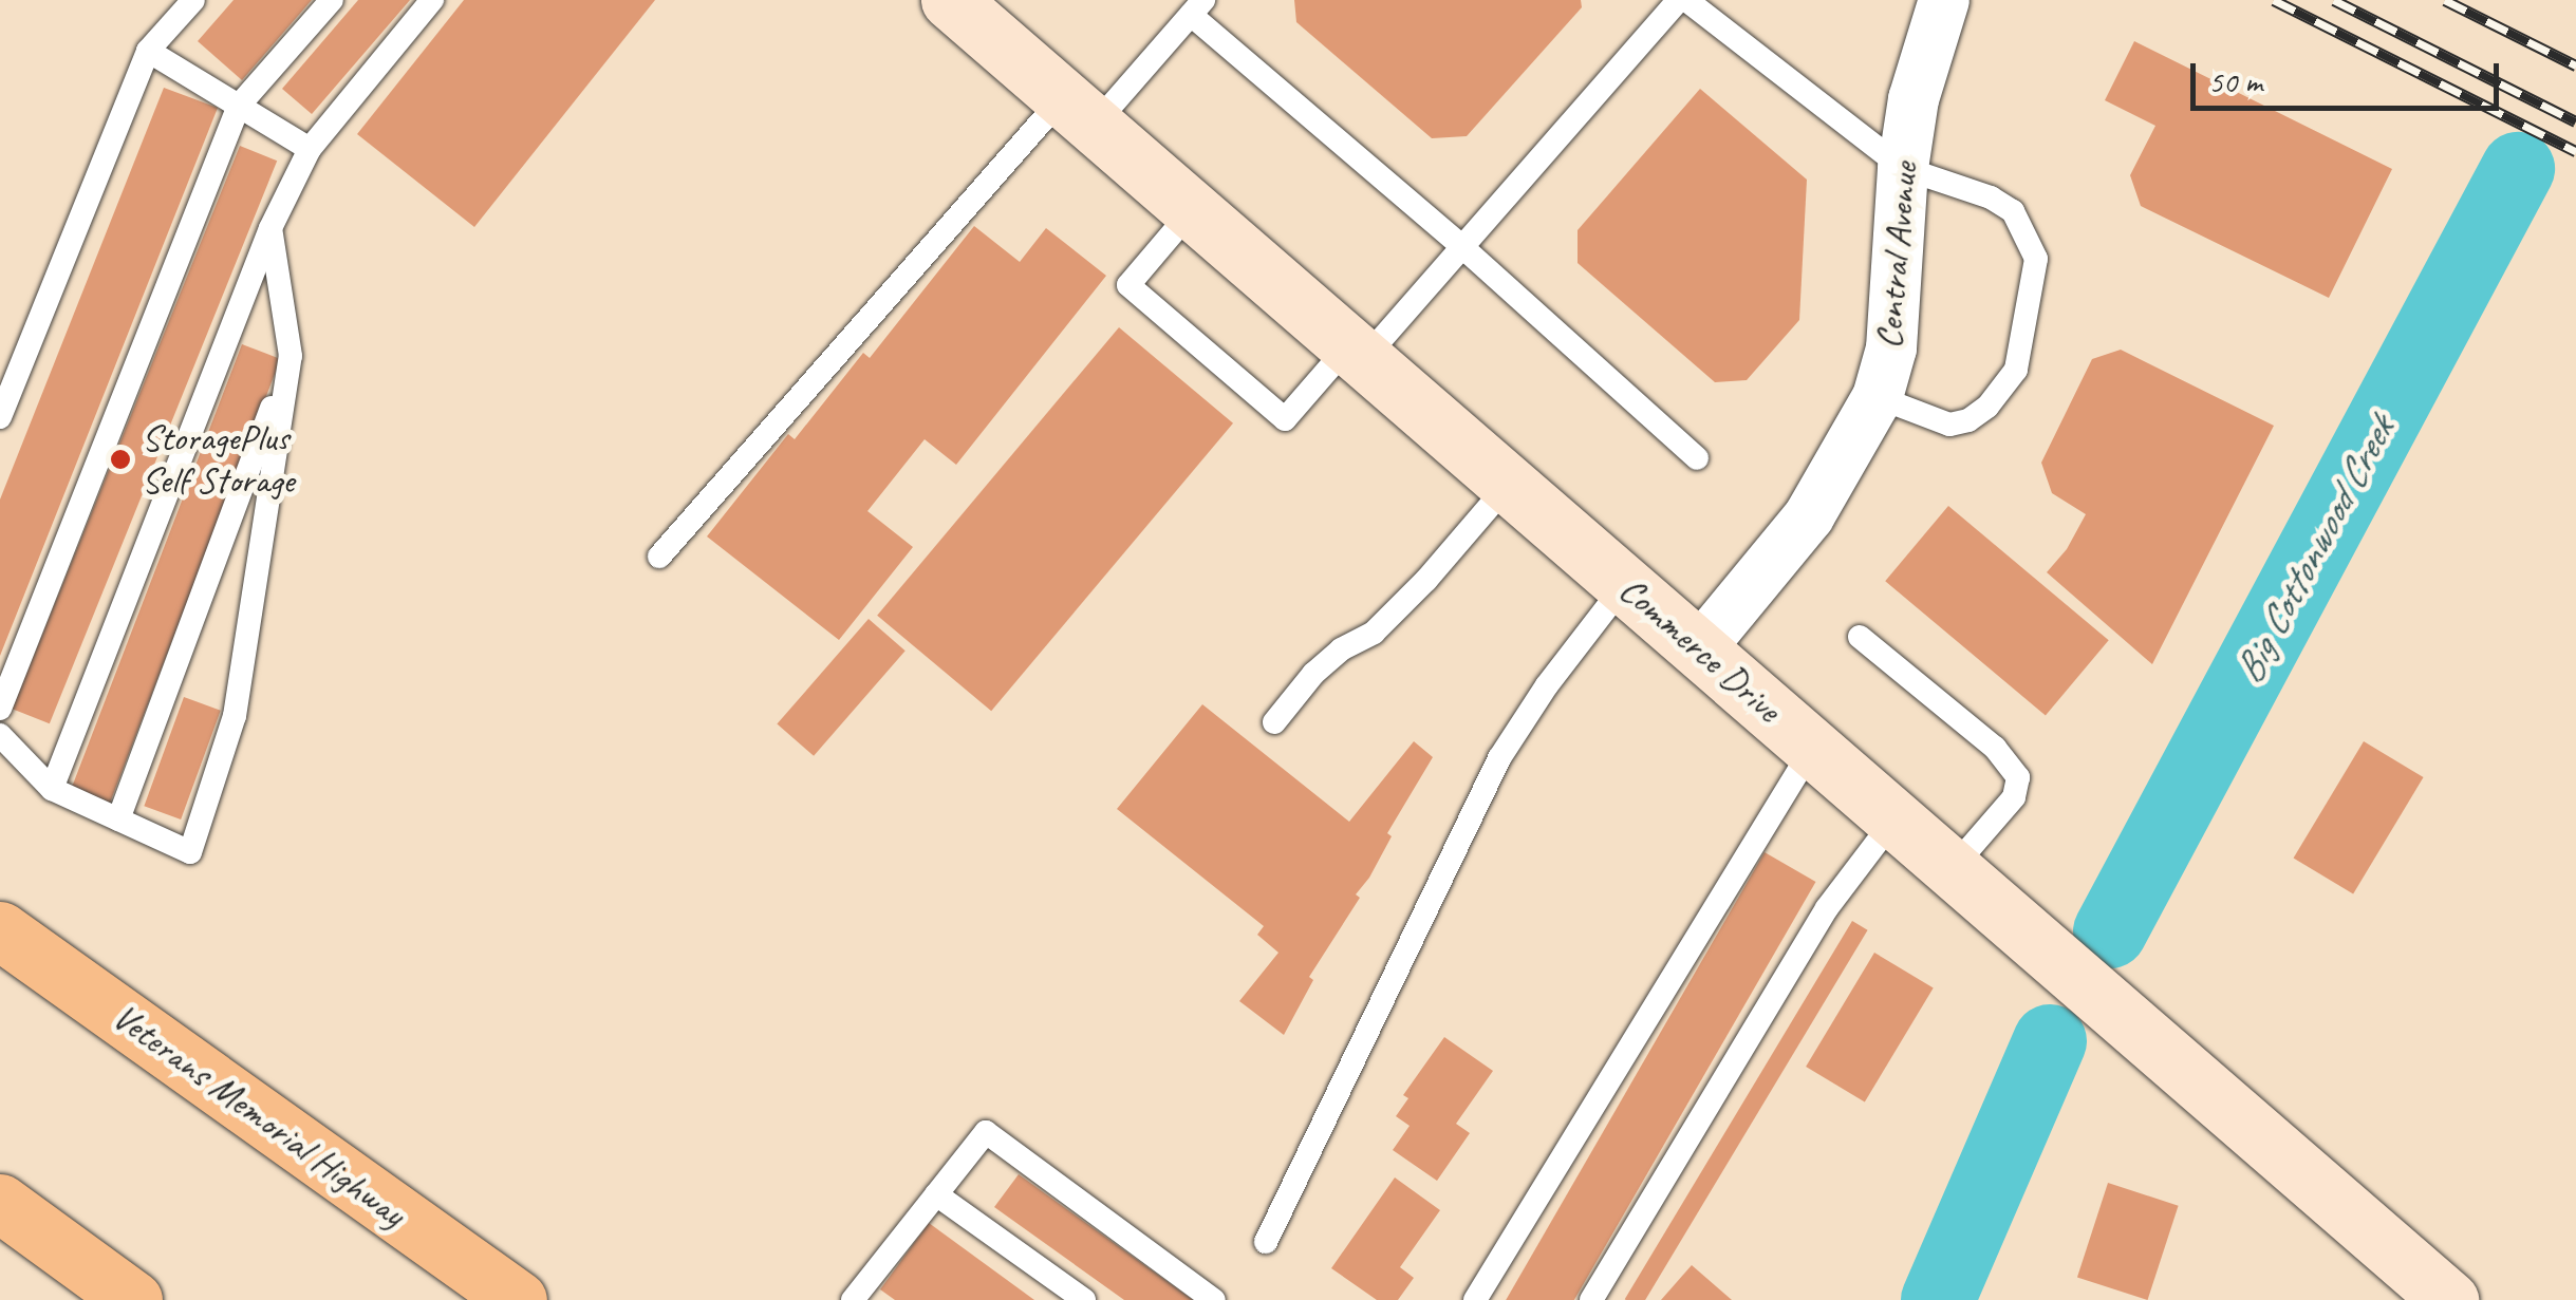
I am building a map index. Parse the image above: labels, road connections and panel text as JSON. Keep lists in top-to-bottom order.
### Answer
{
  "streets": {
    "highway": ["Veterans Memorial Highway"],
    "street": ["Central Avenue", "Commerce Drive"]
  },
  "crossings": [
    ["Central Avenue", "Commerce Drive"]
  ],
  "water": ["Big Cottonwood Creek"],
  "places": ["StoragePlus Self Storage"],
  "scale_bar": "50 m"
}
